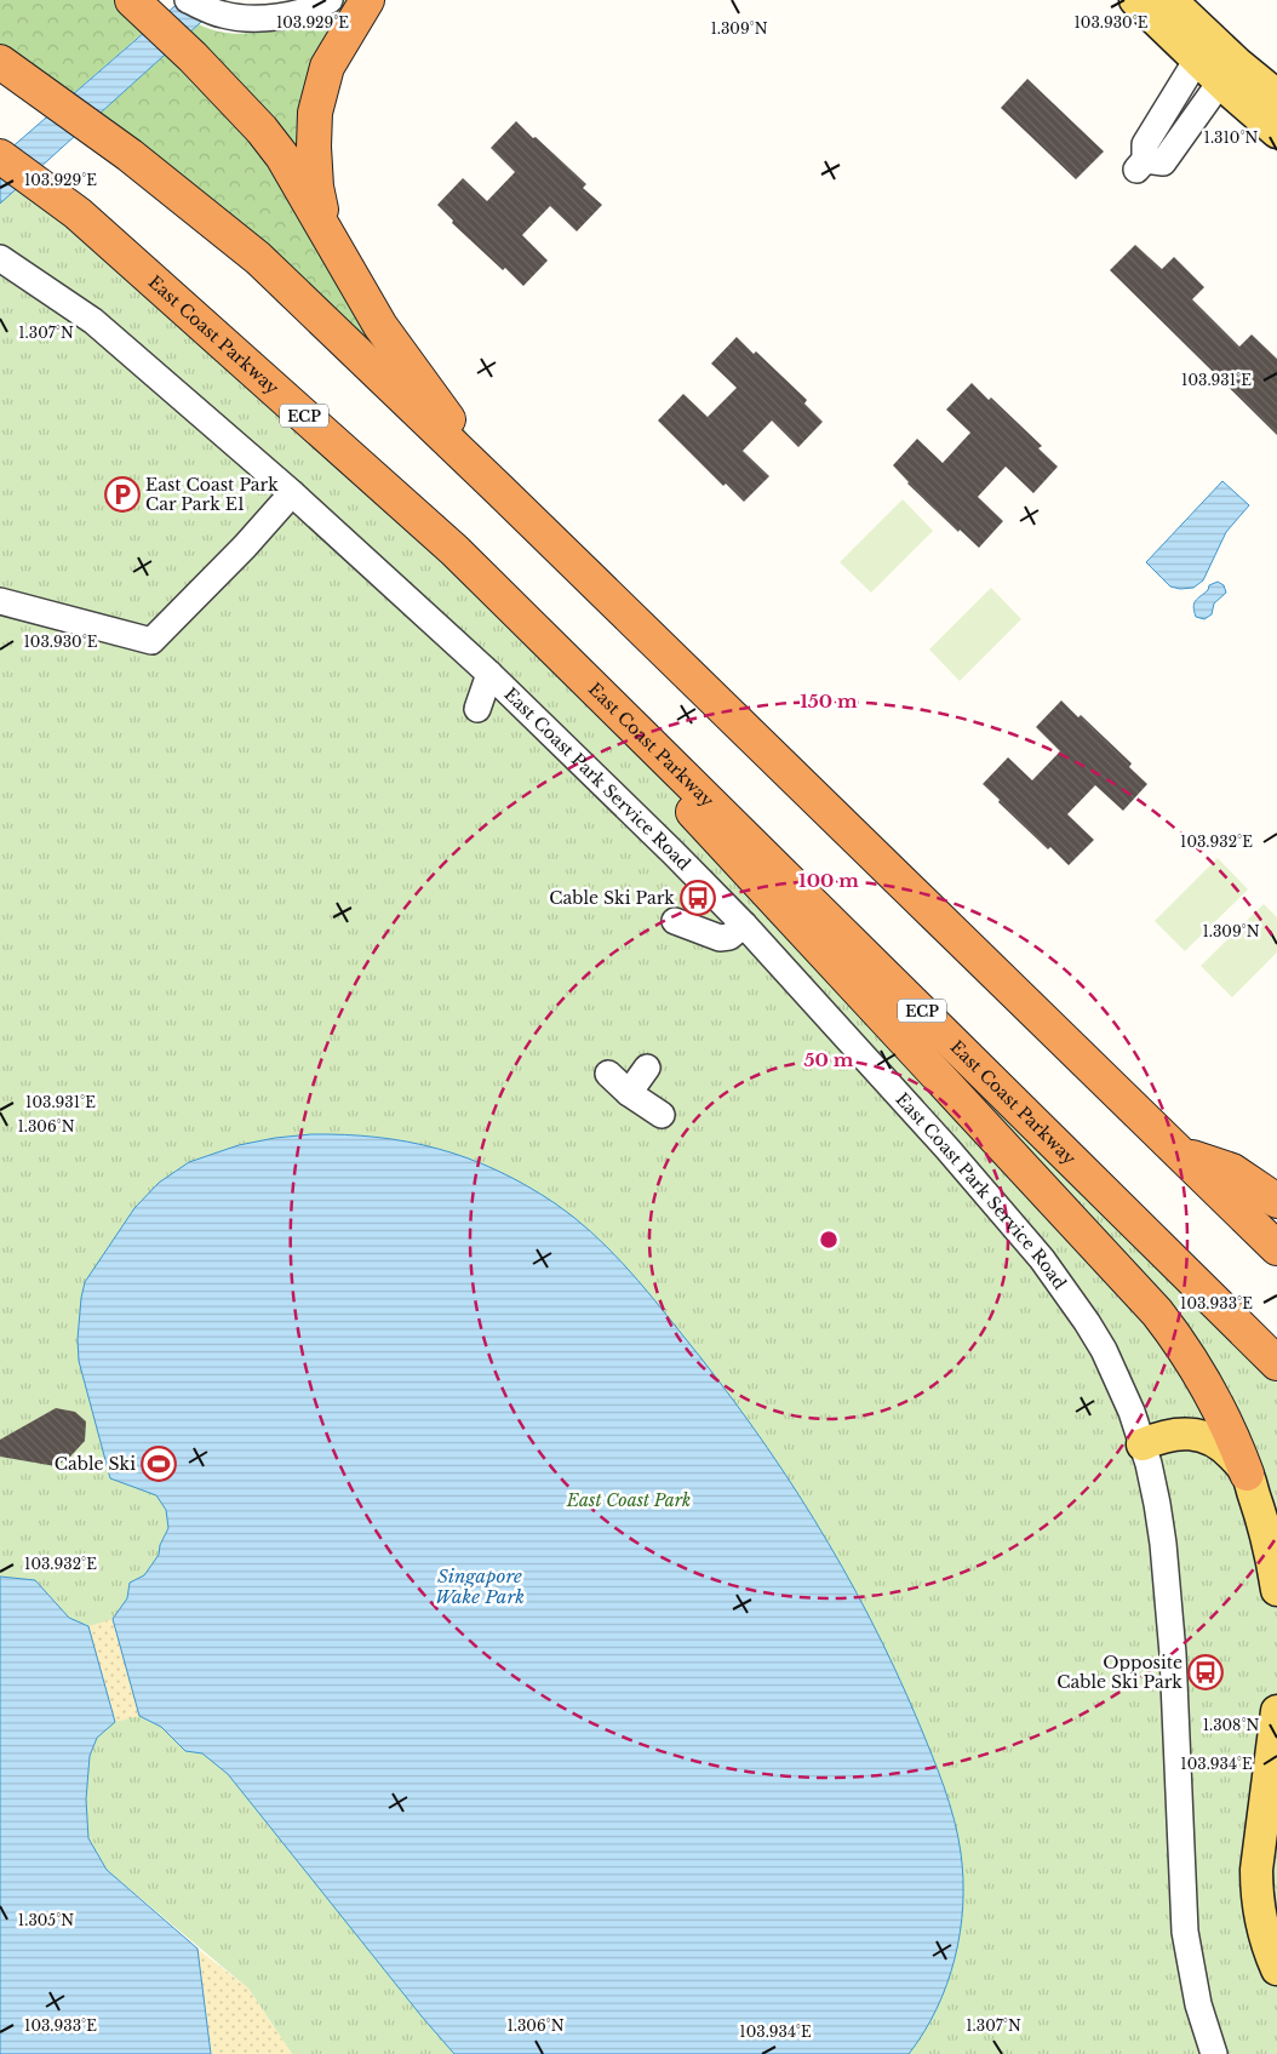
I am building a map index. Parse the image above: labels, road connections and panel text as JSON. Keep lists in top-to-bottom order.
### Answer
{
  "streets": {
    "highway": ["East Coast Parkway", "ECP"],
    "street": ["East Coast Park Service Road"]
  },
  "water": ["Singapore Wake Park"],
  "parks": ["East Coast Park"],
  "places": {
    "parking": ["East Coast Park Car Park E1"],
    "bus stop": ["Cable Ski Park", "Opposite Cable Ski Park"],
    "sports": ["Cable Ski"]
  },
  "coordinates": [
    "103.929°E",
    "103.930°E",
    "1.309°N",
    "1.310°N",
    "1.307°N",
    "103.931°E",
    "103.932°E",
    "1.306°N",
    "103.933°E",
    "1.308°N",
    "103.934°E",
    "1.305°N"
  ],
  "rings": ["150 m", "100 m", "50 m"]
}
